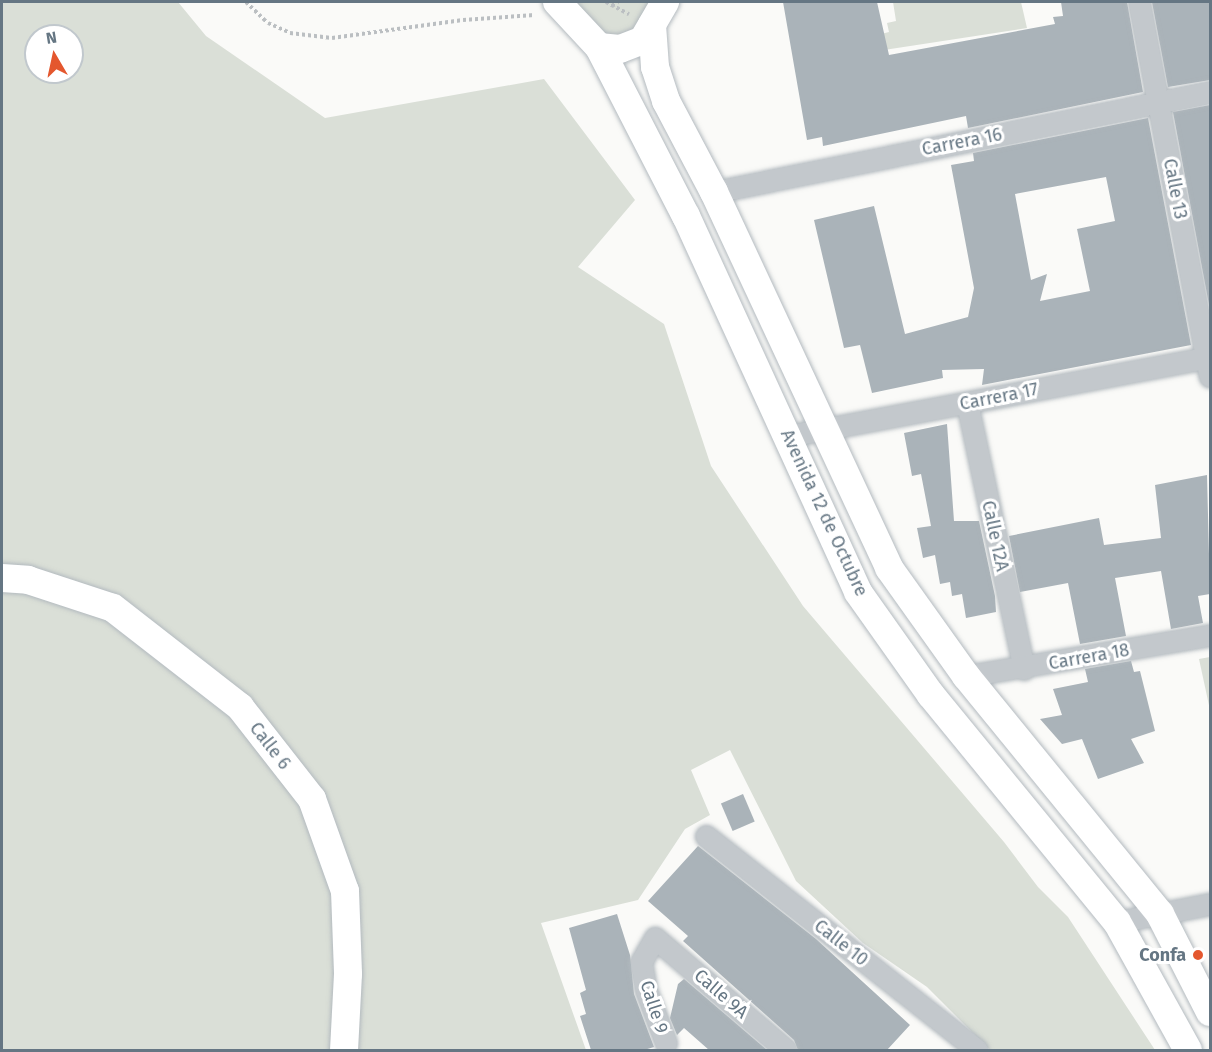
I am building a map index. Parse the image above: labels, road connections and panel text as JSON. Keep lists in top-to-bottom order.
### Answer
{
  "streets": {
    "main road": ["Avenida 12 de Octubre", "Calle 6"],
    "street": [
      "Carrera 16",
      "Calle 13",
      "Carrera 17",
      "Calle 12A",
      "Carrera 18",
      "Calle 10",
      "Calle 9A",
      "Calle 9"
    ]
  },
  "crossings": [
    ["Carrera 16", "Calle 13"],
    ["Carrera 16", "Avenida 12 de Octubre"],
    ["Calle 13", "Carrera 17"],
    ["Carrera 17", "Avenida 12 de Octubre"],
    ["Carrera 17", "Calle 12A"],
    ["Avenida 12 de Octubre", "Carrera 18"],
    ["Calle 12A", "Carrera 18"],
    ["Calle 9A", "Calle 9"]
  ],
  "places": ["Confa"],
  "north": "top"
}
